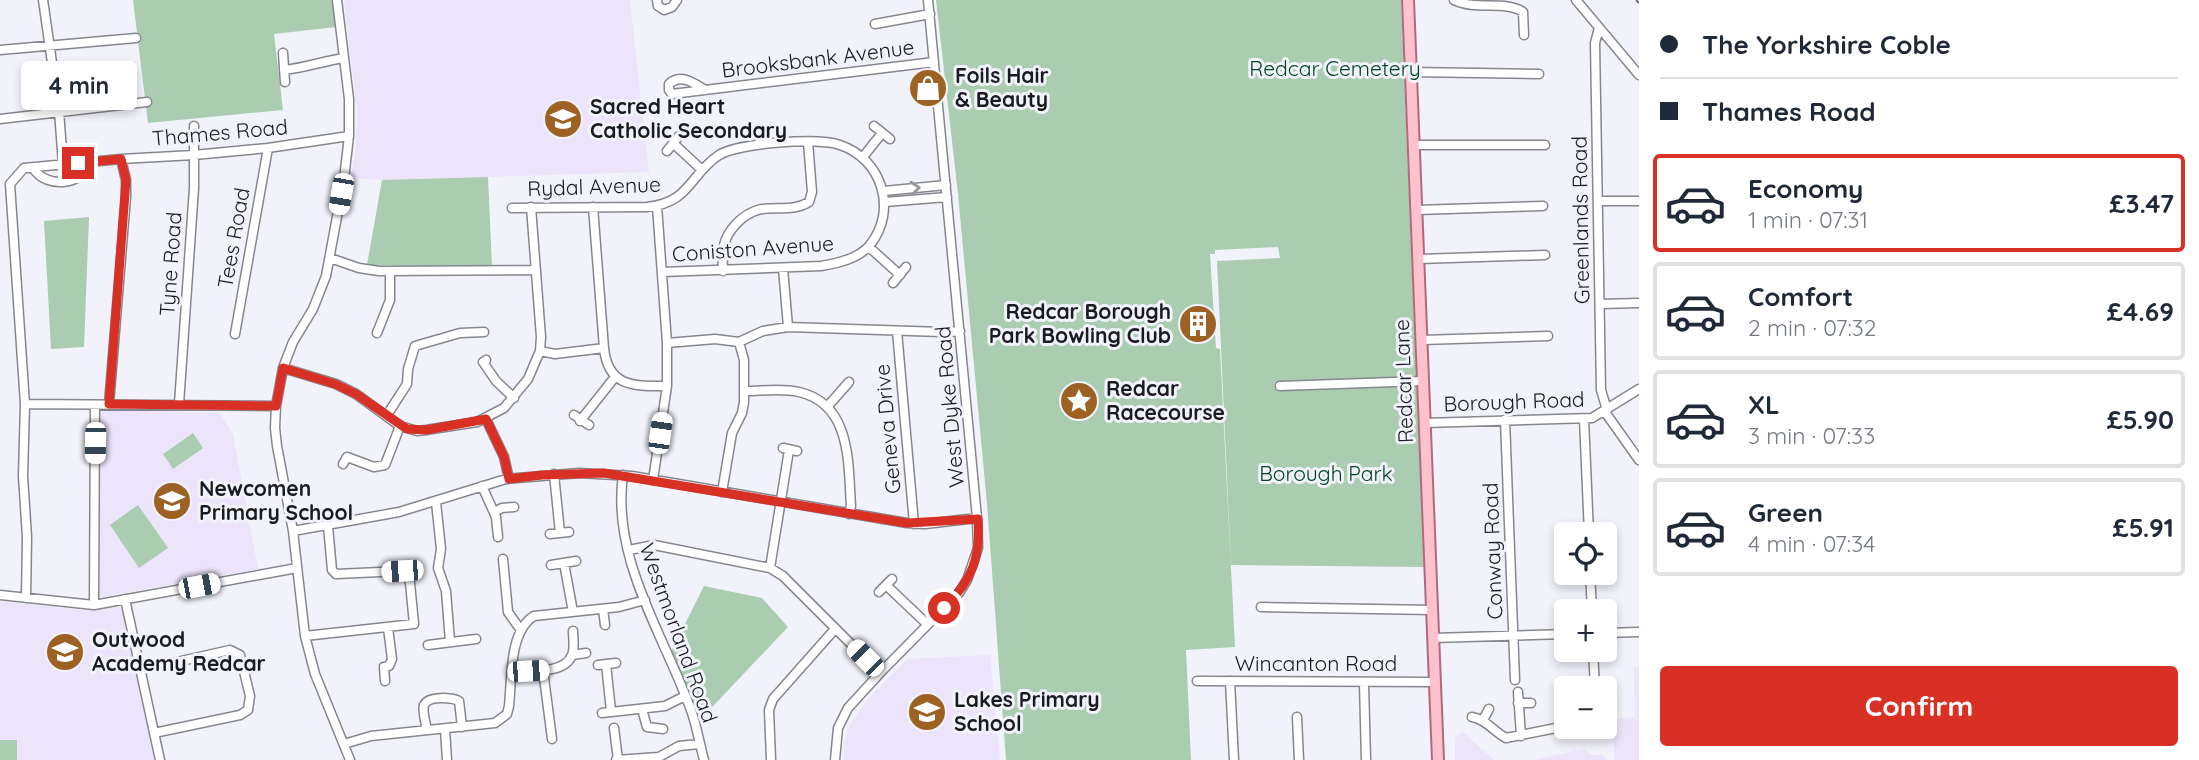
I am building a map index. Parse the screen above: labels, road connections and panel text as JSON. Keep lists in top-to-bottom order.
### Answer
{
  "streets": {
    "main road": ["Redcar Lane"],
    "street": [
      "Brooksbank Avenue",
      "Thames Road",
      "Rydal Avenue",
      "Greenlands Road",
      "Tees Road",
      "Coniston Avenue",
      "Tyne Road",
      "Borough Road",
      "West Dyke Road",
      "Geneva Drive",
      "Conway Road",
      "Westmorland Road",
      "Wincanton Road"
    ]
  },
  "crossings": [
    ["Brooksbank Avenue", "West Dyke Road"],
    ["Thames Road", "Tees Road"],
    ["Thames Road", "Tyne Road"],
    ["Greenlands Road", "Borough Road"],
    ["Redcar Lane", "Borough Road"],
    ["Redcar Lane", "Wincanton Road"],
    ["Borough Road", "Conway Road"]
  ],
  "parks": ["Redcar Cemetery", "Borough Park"],
  "places": {
    "shop": ["Foils Hair & Beauty"],
    "school or university": [
      "Sacred Heart Catholic Secondary",
      "Newcomen Primary School",
      "Outwood Academy Redcar",
      "Lakes Primary School"
    ],
    "building": ["Redcar Borough Park Bowling Club"],
    "place": ["Redcar Racecourse"]
  },
  "page": {
    "banner": ["The Yorkshire Coble", "Thames Road"],
    "bubble": "4 min",
    "list": [
      {
        "name": "Economy",
        "note": "1 min · 07:31",
        "value": "£3.47"
      },
      {
        "name": "Comfort",
        "note": "2 min · 07:32",
        "value": "£4.69"
      },
      {
        "name": "XL",
        "note": "3 min · 07:33",
        "value": "£5.90"
      },
      {
        "name": "Green",
        "note": "4 min · 07:34",
        "value": "£5.91"
      }
    ],
    "map_buttons": ["+", "−"],
    "buttons": "Confirm"
  }
}
